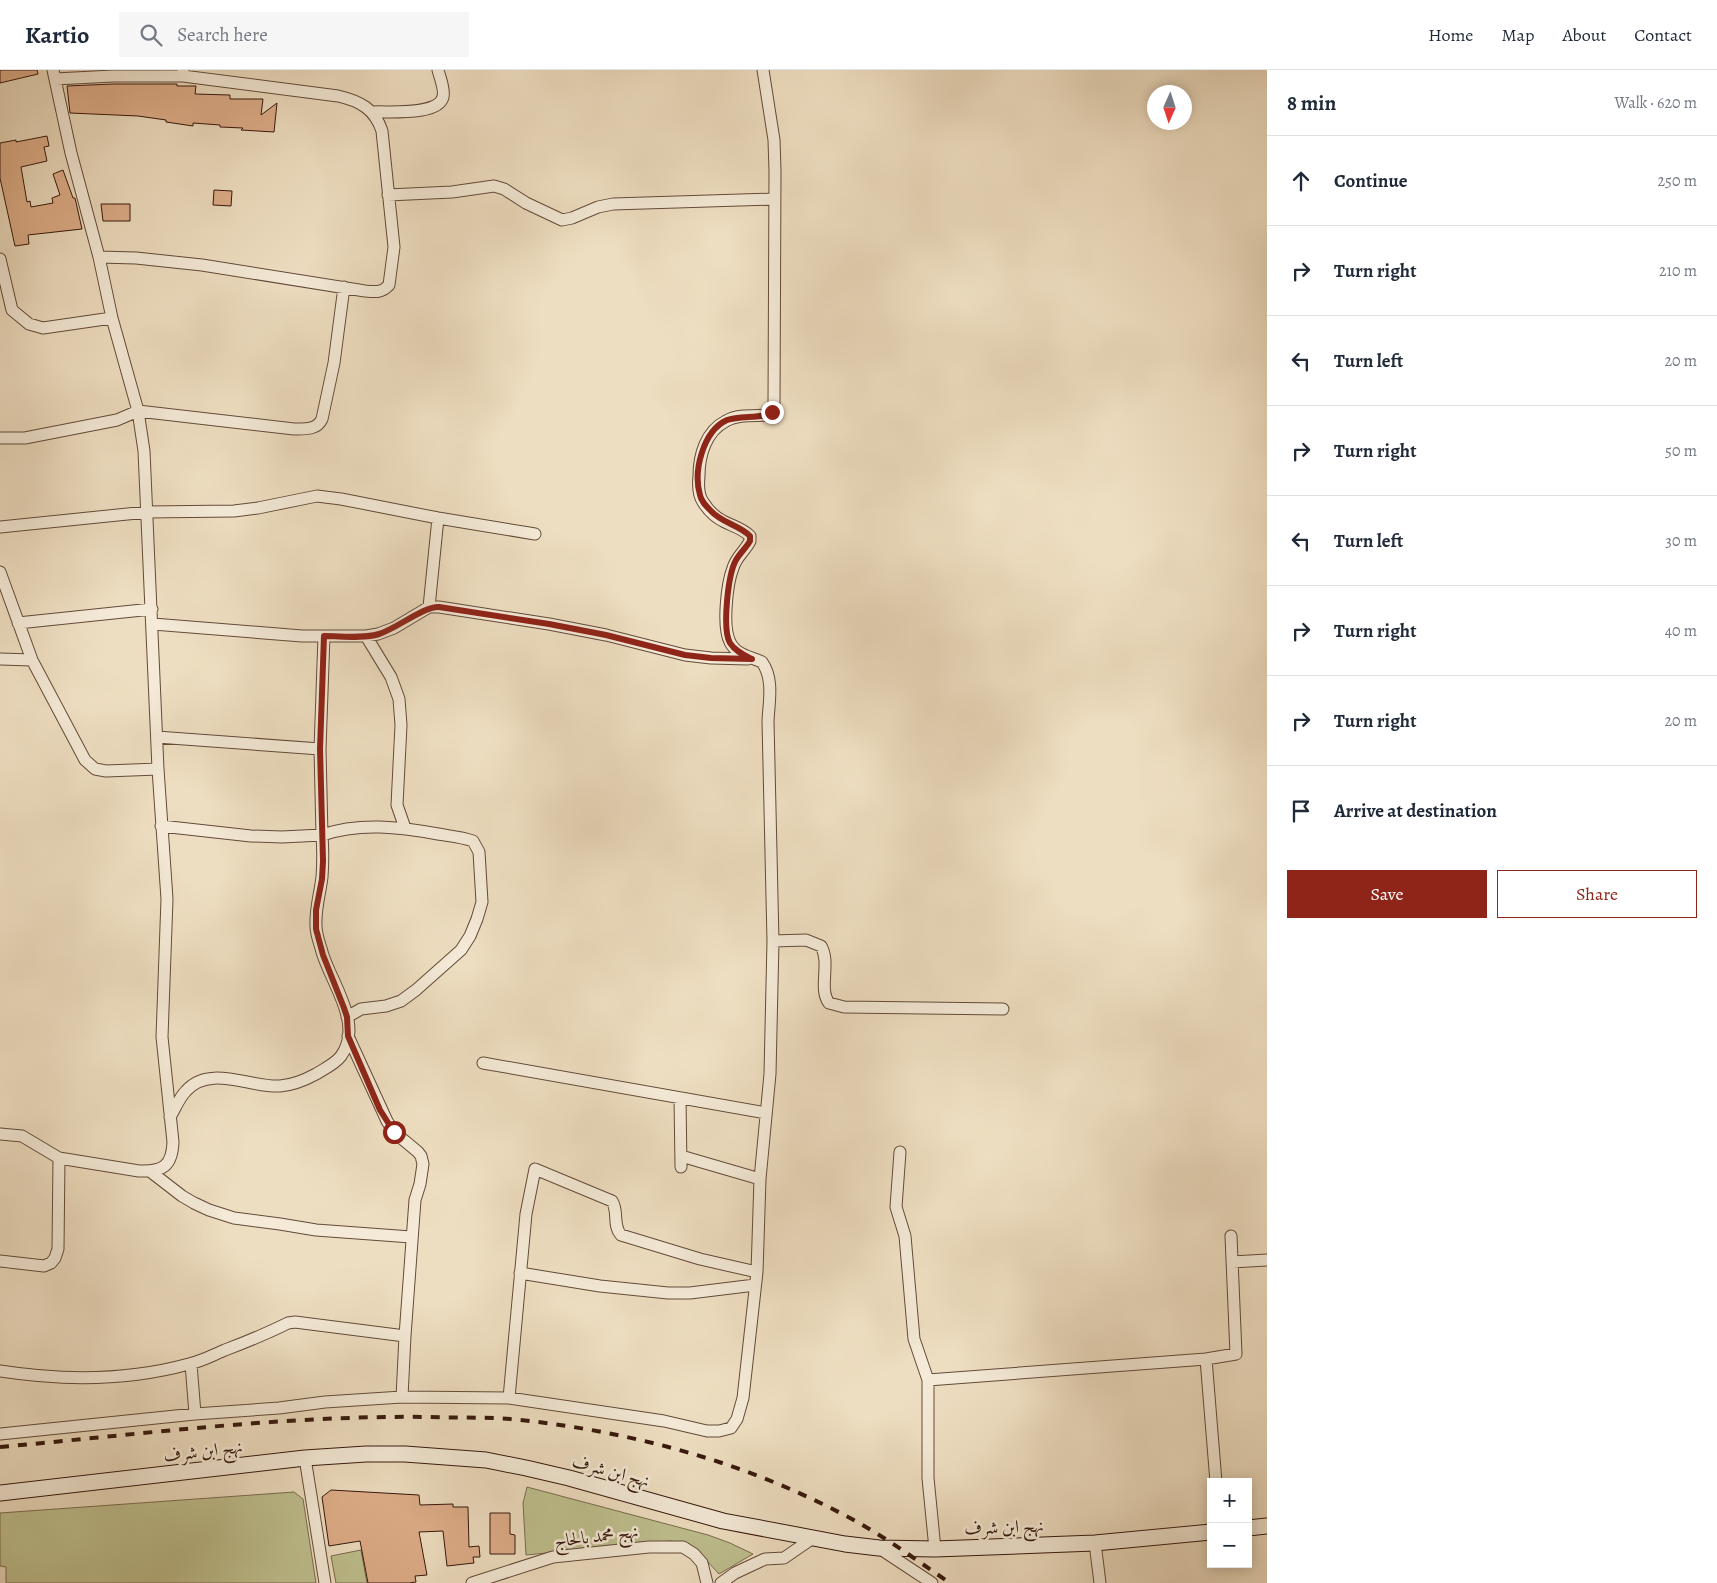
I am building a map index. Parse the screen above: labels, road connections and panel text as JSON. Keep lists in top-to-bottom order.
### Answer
{
  "streets": {
    "main road": ["نهج ابن شرف"],
    "street": ["نهج محمد بالحاج"]
  },
  "north": "bottom",
  "page": {
    "header": "Kartio",
    "search": "Search here",
    "nav": [
      "Home",
      "Map",
      "About",
      "Contact"
    ],
    "heading": ["8 min", "Walk · 620 m"],
    "list": [
      ["Continue", "250 m"],
      ["Turn right", "210 m"],
      ["Turn left", "20 m"],
      ["Turn right", "50 m"],
      ["Turn left", "30 m"],
      ["Turn right", "40 m"],
      ["Turn right", "20 m"],
      "Arrive at destination"
    ],
    "buttons": ["Save", "Share"],
    "map_buttons": ["+", "−"]
  }
}
